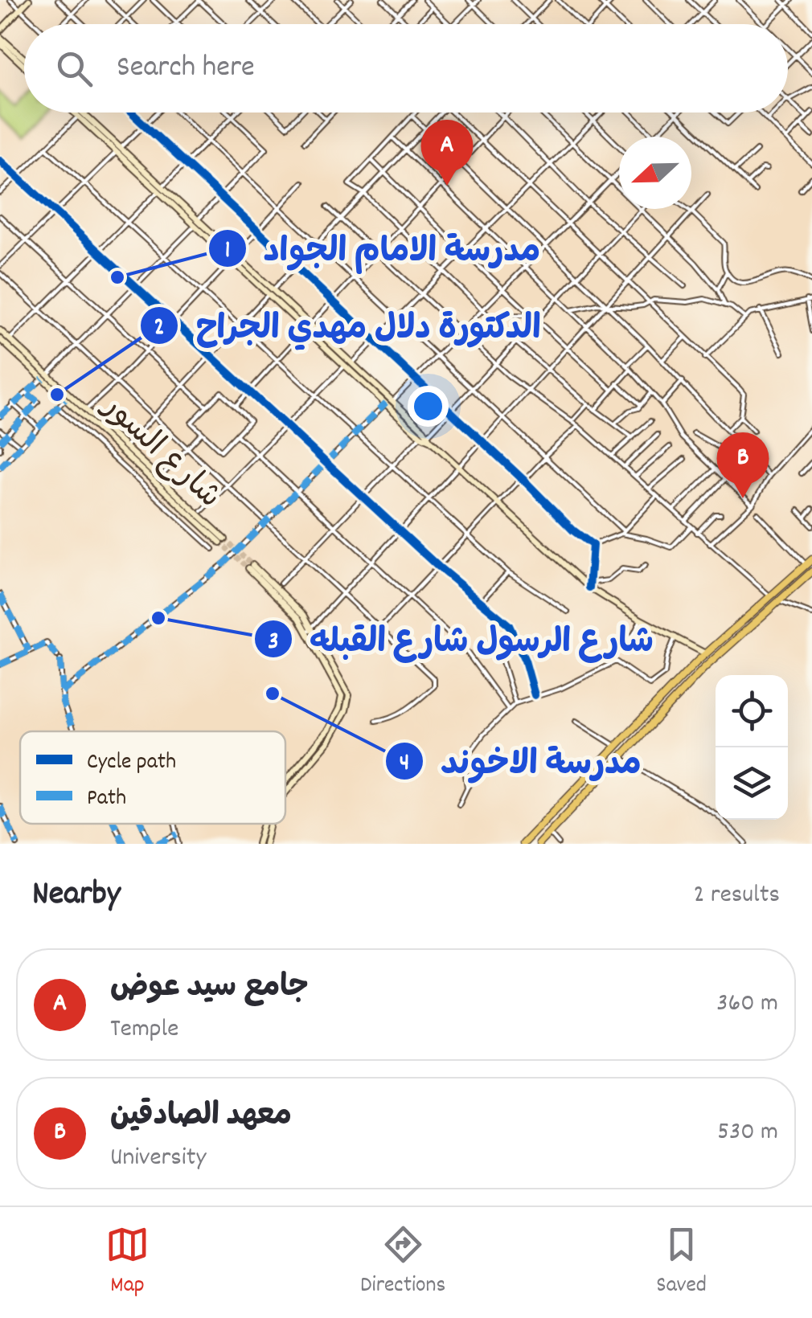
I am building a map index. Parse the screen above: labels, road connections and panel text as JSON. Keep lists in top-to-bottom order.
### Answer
{
  "streets": {
    "main road": ["شارع السور"]
  },
  "places": [
    "مدرسة الامام الجواد",
    "الدكتورة دلال مهدي الجراح",
    "شارع الرسول شارع القبله",
    "مدرسة الاخوند"
  ],
  "legend": ["Cycle path", "Path"],
  "north": "left",
  "page": {
    "search": "Search here",
    "pins": ["A", "B"],
    "heading": ["Nearby", "2 results"],
    "list": [
      {
        "mark": "A",
        "name": "جامع سيد عوض",
        "note": "Temple",
        "value": "360 m"
      },
      {
        "mark": "B",
        "name": "معهد الصادقين",
        "note": "University",
        "value": "530 m"
      }
    ],
    "nav": ["Map", "Directions", "Saved"]
  }
}
